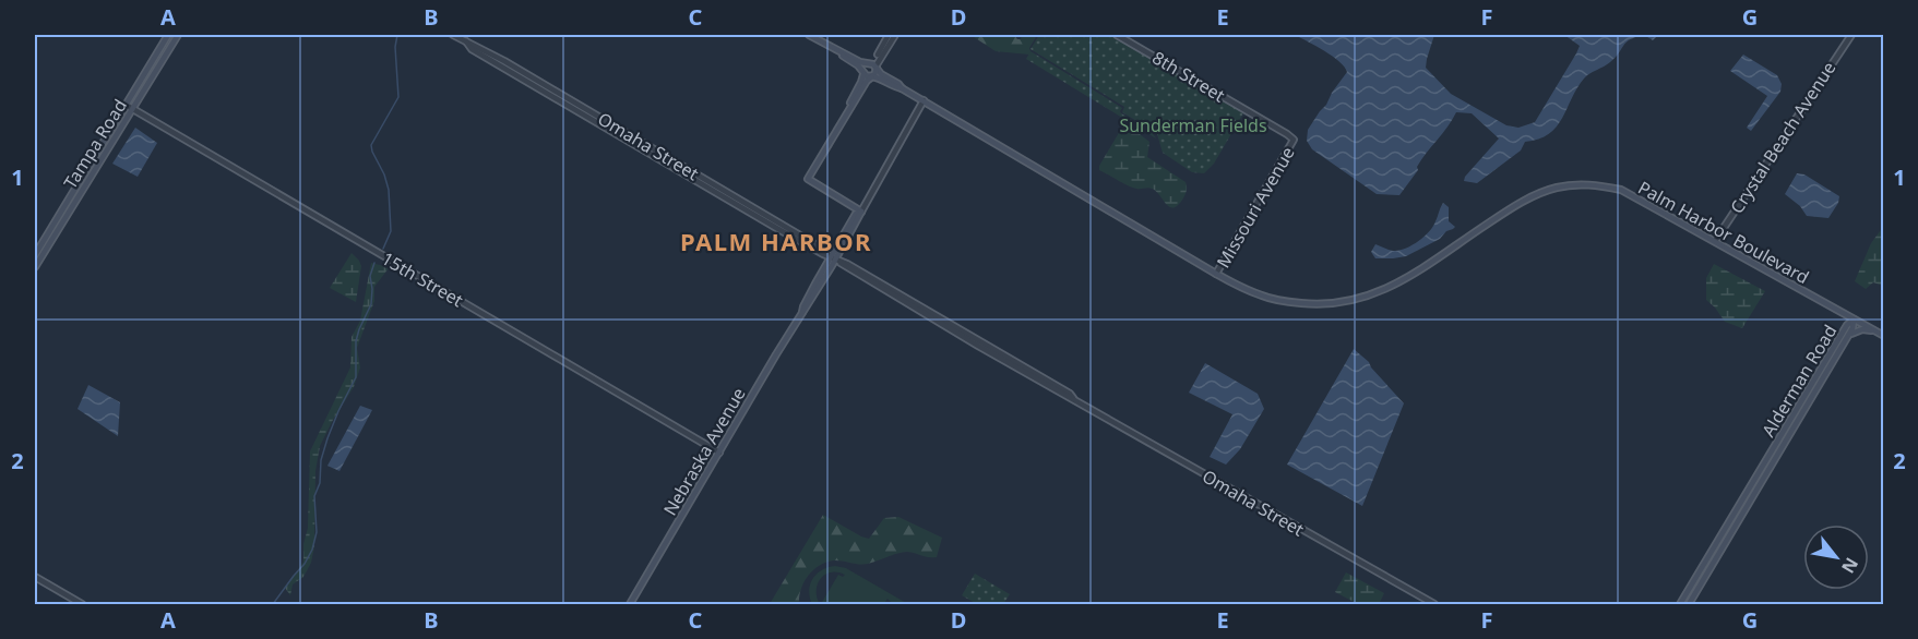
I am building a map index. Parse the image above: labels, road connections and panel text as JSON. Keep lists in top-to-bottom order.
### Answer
{
  "streets": {
    "main road": [
      "Tampa Road",
      "Palm Harbor Boulevard",
      "Alderman Road",
      "Nebraska Avenue"
    ],
    "street": [
      "8th Street",
      "Crystal Beach Avenue",
      "Omaha Street",
      "Missouri Avenue",
      "15th Street"
    ]
  },
  "crossings": [
    ["8th Street", "Missouri Avenue"],
    ["Crystal Beach Avenue", "Palm Harbor Boulevard"],
    ["Tampa Road", "15th Street"],
    ["Omaha Street", "Nebraska Avenue"],
    ["Missouri Avenue", "Palm Harbor Boulevard"],
    ["Palm Harbor Boulevard", "Alderman Road"],
    ["15th Street", "Nebraska Avenue"]
  ],
  "districts": ["PALM HARBOR"],
  "parks": ["Sunderman Fields"],
  "north": "bottom right",
  "grid": {
    "columns": [
      "A",
      "B",
      "C",
      "D",
      "E",
      "F",
      "G"
    ],
    "rows": ["1", "2"]
  }
}
